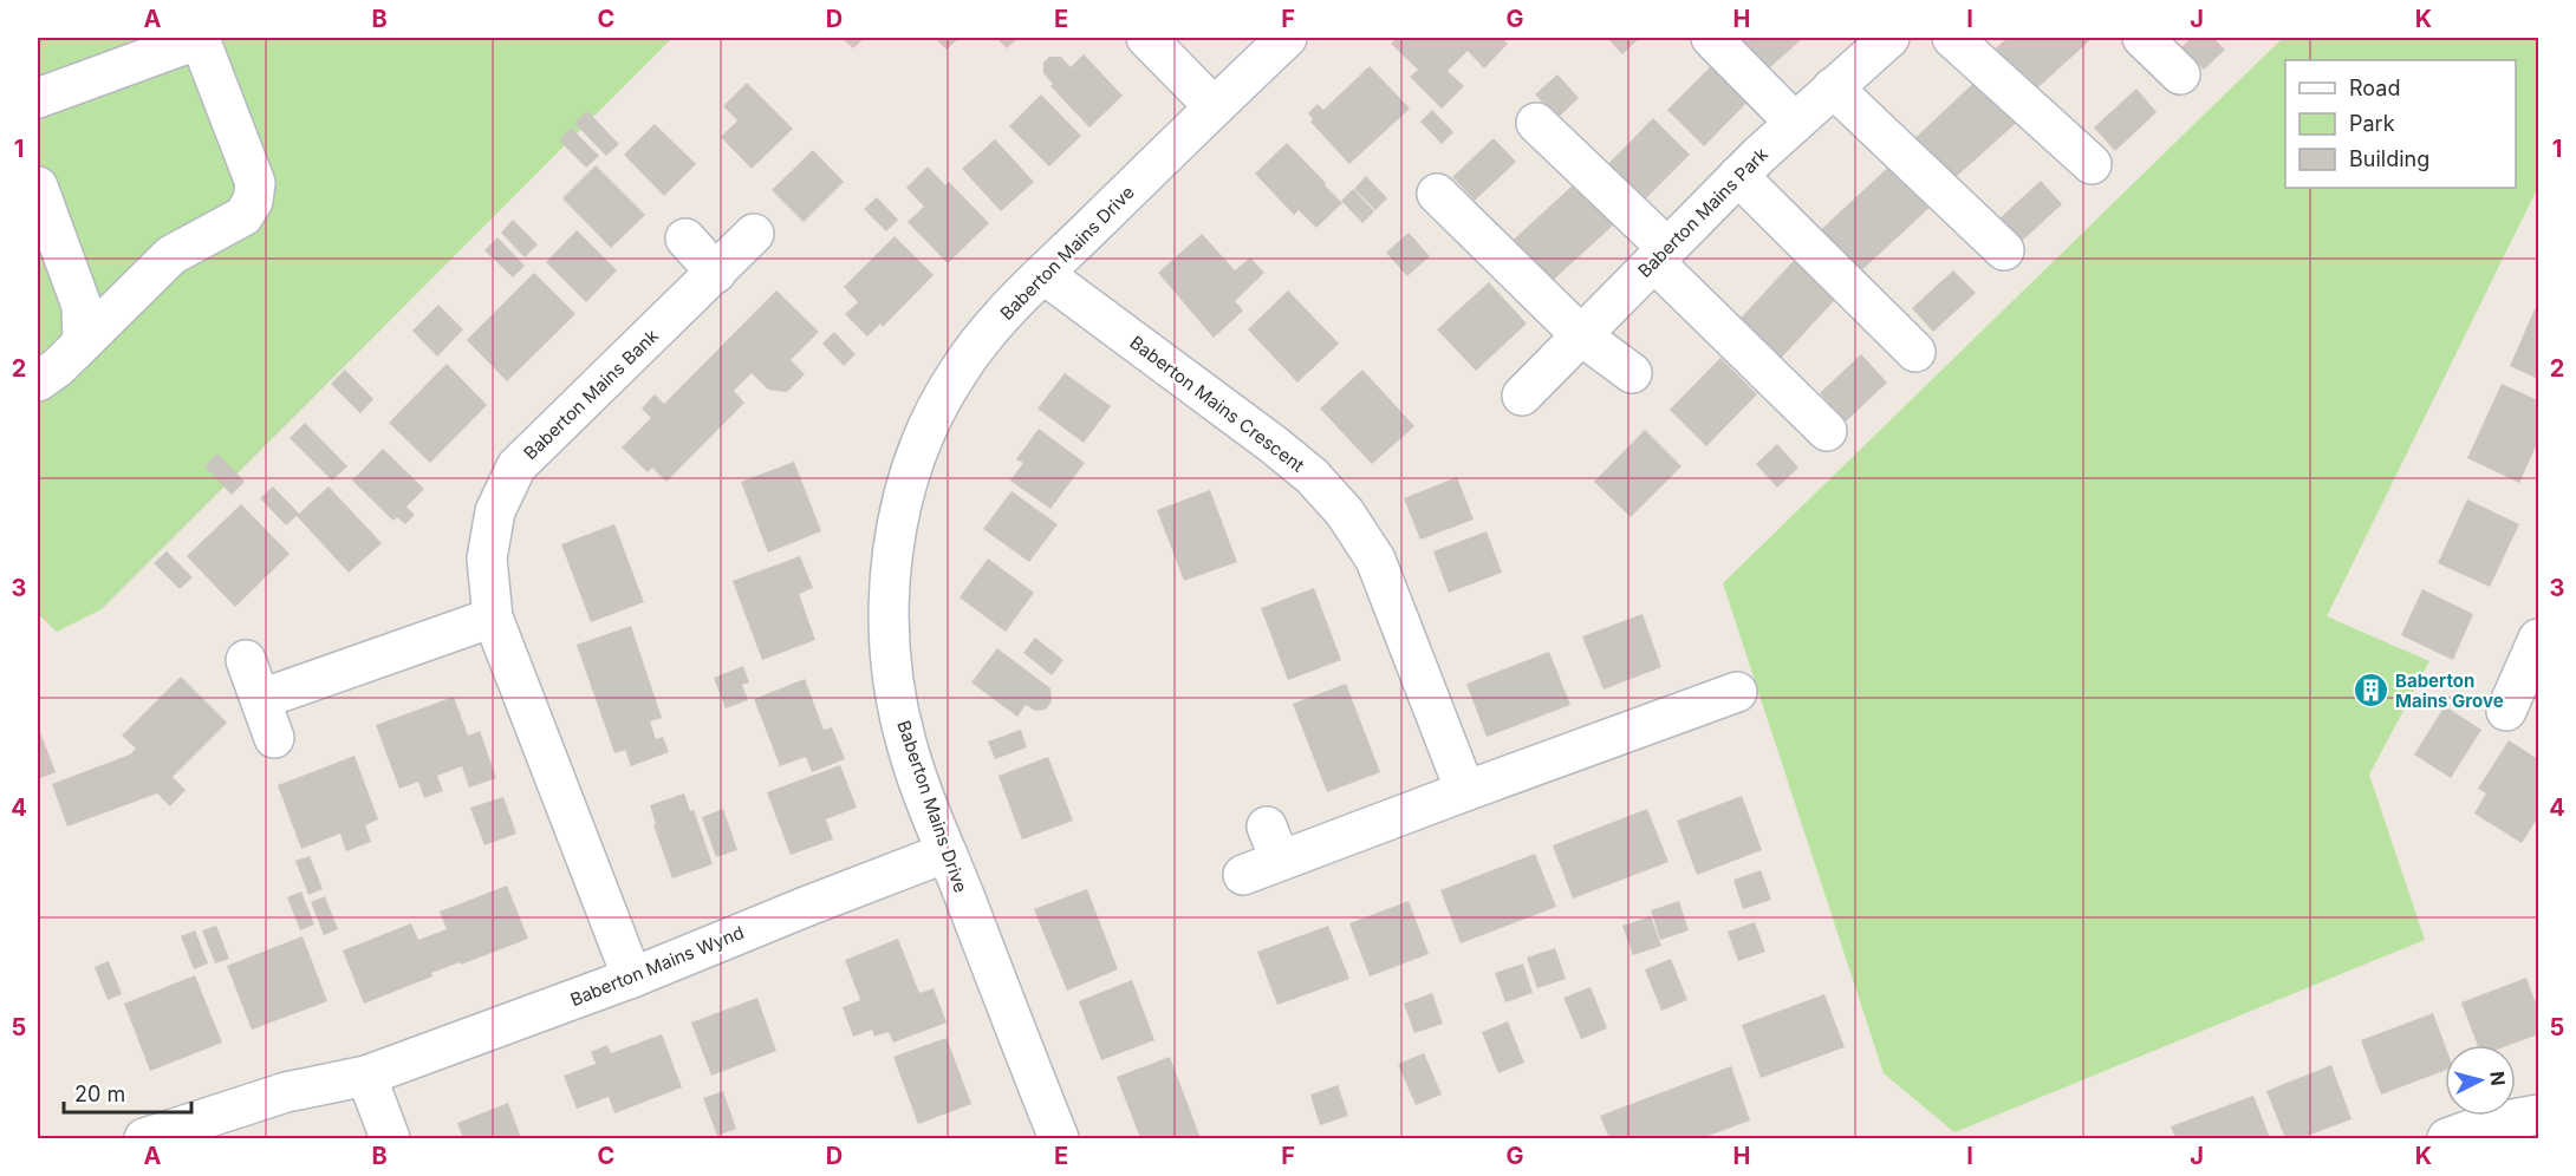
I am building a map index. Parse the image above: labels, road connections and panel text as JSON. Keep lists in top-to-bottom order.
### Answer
{
  "streets": {
    "street": [
      "Baberton Mains Park",
      "Baberton Mains Drive",
      "Baberton Mains Bank",
      "Baberton Mains Crescent",
      "Baberton Mains Wynd"
    ]
  },
  "crossings": [
    ["Baberton Mains Drive", "Baberton Mains Crescent"],
    ["Baberton Mains Drive", "Baberton Mains Wynd"],
    ["Baberton Mains Bank", "Baberton Mains Wynd"]
  ],
  "places": {
    "building": ["Baberton Mains Grove"]
  },
  "legend": ["Road", "Park", "Building"],
  "scale_bar": "20 m",
  "north": "right",
  "grid": {
    "columns": [
      "A",
      "B",
      "C",
      "D",
      "E",
      "F",
      "G",
      "H",
      "I",
      "J",
      "K"
    ],
    "rows": [
      "1",
      "2",
      "3",
      "4",
      "5"
    ]
  }
}
